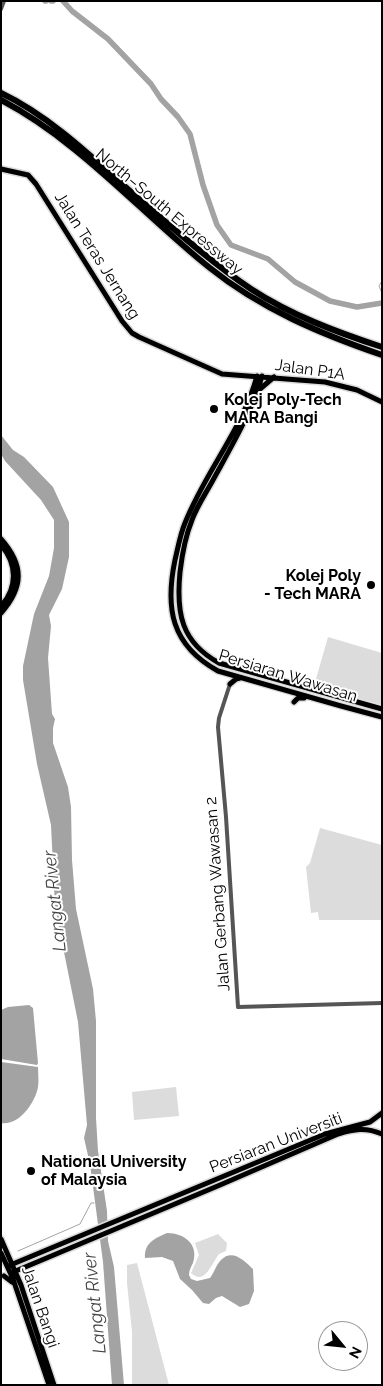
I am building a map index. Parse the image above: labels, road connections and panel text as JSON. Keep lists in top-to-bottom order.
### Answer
{
  "streets": {
    "highway": ["North–South Expressway"],
    "main road": [
      "Jalan Teras Jernang",
      "Jalan P1A",
      "Persiaran Wawasan",
      "Persiaran Universiti",
      "Jalan Bangi"
    ],
    "street": ["Jalan Gerbang Wawasan 2"]
  },
  "crossings": [
    ["Jalan Teras Jernang", "Jalan P1A"],
    ["Jalan Teras Jernang", "Persiaran Wawasan"],
    ["Jalan P1A", "Persiaran Wawasan"],
    ["Persiaran Wawasan", "Jalan Gerbang Wawasan 2"],
    ["Persiaran Universiti", "Jalan Bangi"]
  ],
  "water": ["Langat River"],
  "places": ["Kolej Poly-Tech MARA Bangi", "Kolej Poly - Tech MARA", "National University of Malaysia"],
  "north": "bottom right"
}
